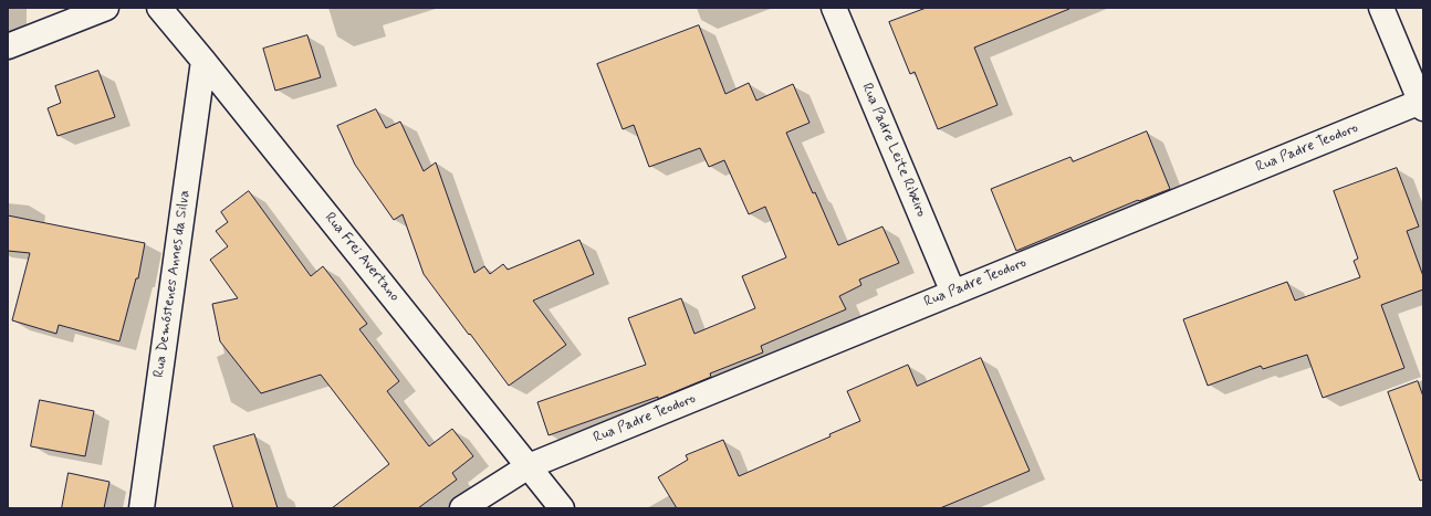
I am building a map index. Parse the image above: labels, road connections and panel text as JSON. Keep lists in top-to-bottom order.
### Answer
{
  "streets": {
    "street": [
      "Rua Padre Teodoro",
      "Rua Padre Leite Ribeiro",
      "Rua Frei Avertano",
      "Rua Demóstenes Annes da Silva"
    ]
  },
  "crossings": [
    ["Rua Padre Teodoro", "Rua Padre Leite Ribeiro"],
    ["Rua Padre Teodoro", "Rua Frei Avertano"],
    ["Rua Frei Avertano", "Rua Demóstenes Annes da Silva"]
  ]
}
